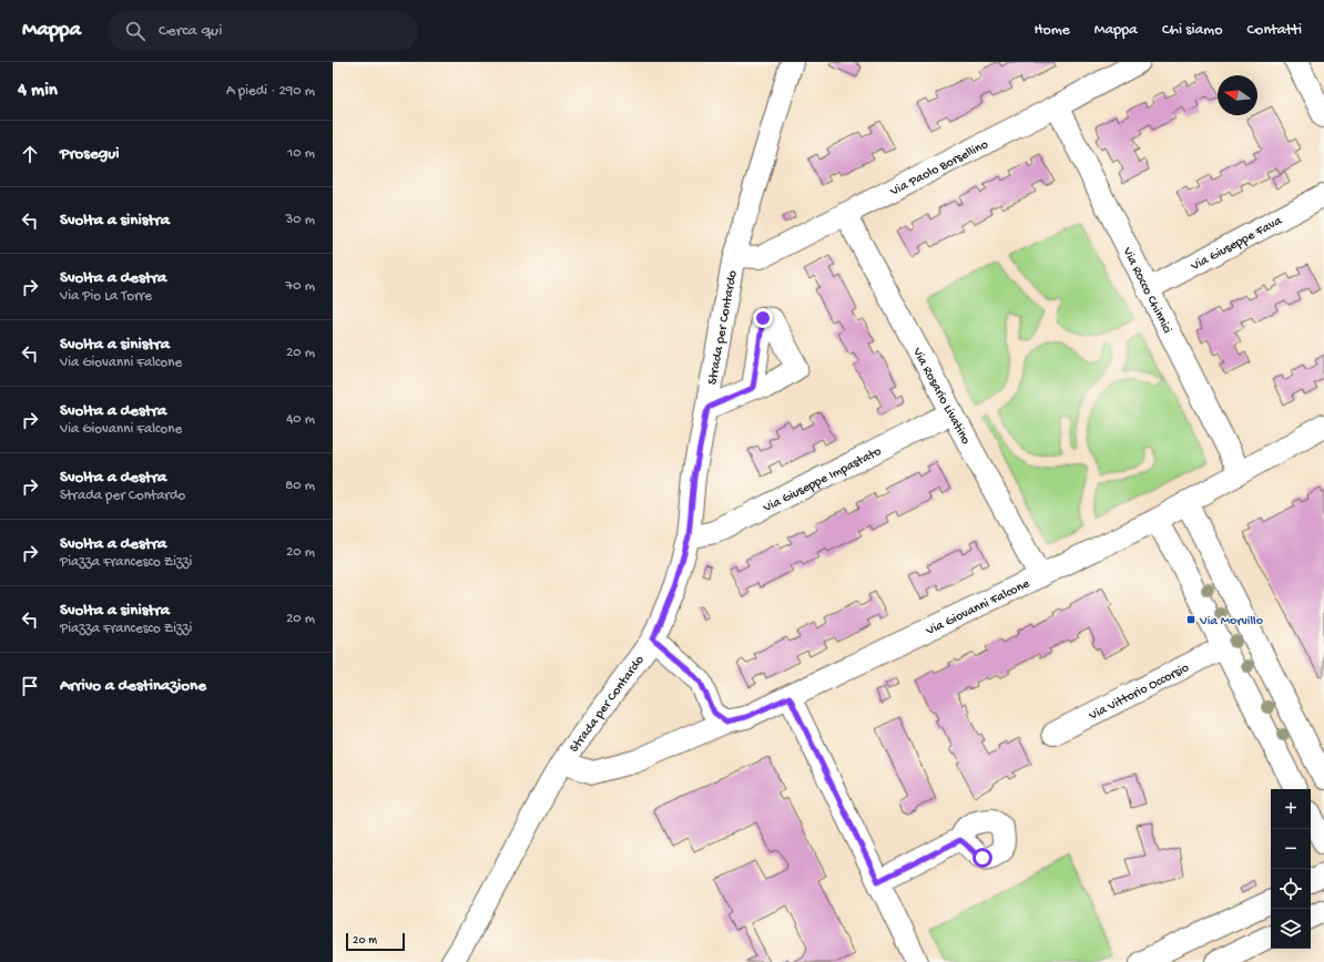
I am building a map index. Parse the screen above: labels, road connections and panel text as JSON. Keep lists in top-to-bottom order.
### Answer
{
  "streets": {
    "street": [
      "Via Paolo Borsellino",
      "Via Giuseppe Fava",
      "Via Rocco Chinnici",
      "Strada per Contardo",
      "Via Rosario Livatino",
      "Via Giuseppe Impastato",
      "Via Giovanni Falcone",
      "Via Vittorio Occorsio"
    ]
  },
  "crossings": [
    ["Via Paolo Borsellino", "Via Rocco Chinnici"],
    ["Via Paolo Borsellino", "Strada per Contardo"],
    ["Via Paolo Borsellino", "Via Rosario Livatino"],
    ["Via Giuseppe Fava", "Via Rocco Chinnici"],
    ["Via Rocco Chinnici", "Via Giovanni Falcone"],
    ["Strada per Contardo", "Via Giuseppe Impastato"],
    ["Strada per Contardo", "Via Giovanni Falcone"],
    ["Via Rosario Livatino", "Via Giuseppe Impastato"],
    ["Via Rosario Livatino", "Via Giovanni Falcone"]
  ],
  "places": {
    "transit": ["Via Morvillo"]
  },
  "scale_bar": "20 m",
  "north": "left",
  "page": {
    "header": "Mappa",
    "search": "Cerca qui",
    "nav": [
      "Home",
      "Mappa",
      "Chi siamo",
      "Contatti"
    ],
    "heading": ["4 min", "A piedi · 290 m"],
    "list": [
      ["Prosegui", "10 m"],
      ["Svolta a sinistra", "30 m"],
      ["Svolta a destra", "Via Pio La Torre", "70 m"],
      ["Svolta a sinistra", "Via Giovanni Falcone", "20 m"],
      ["Svolta a destra", "Via Giovanni Falcone", "40 m"],
      ["Svolta a destra", "Strada per Contardo", "80 m"],
      ["Svolta a destra", "Piazza Francesco Zizzi", "20 m"],
      ["Svolta a sinistra", "Piazza Francesco Zizzi", "20 m"],
      "Arrivo a destinazione"
    ],
    "map_buttons": ["+", "−"],
    "scale": "20 m"
  }
}
